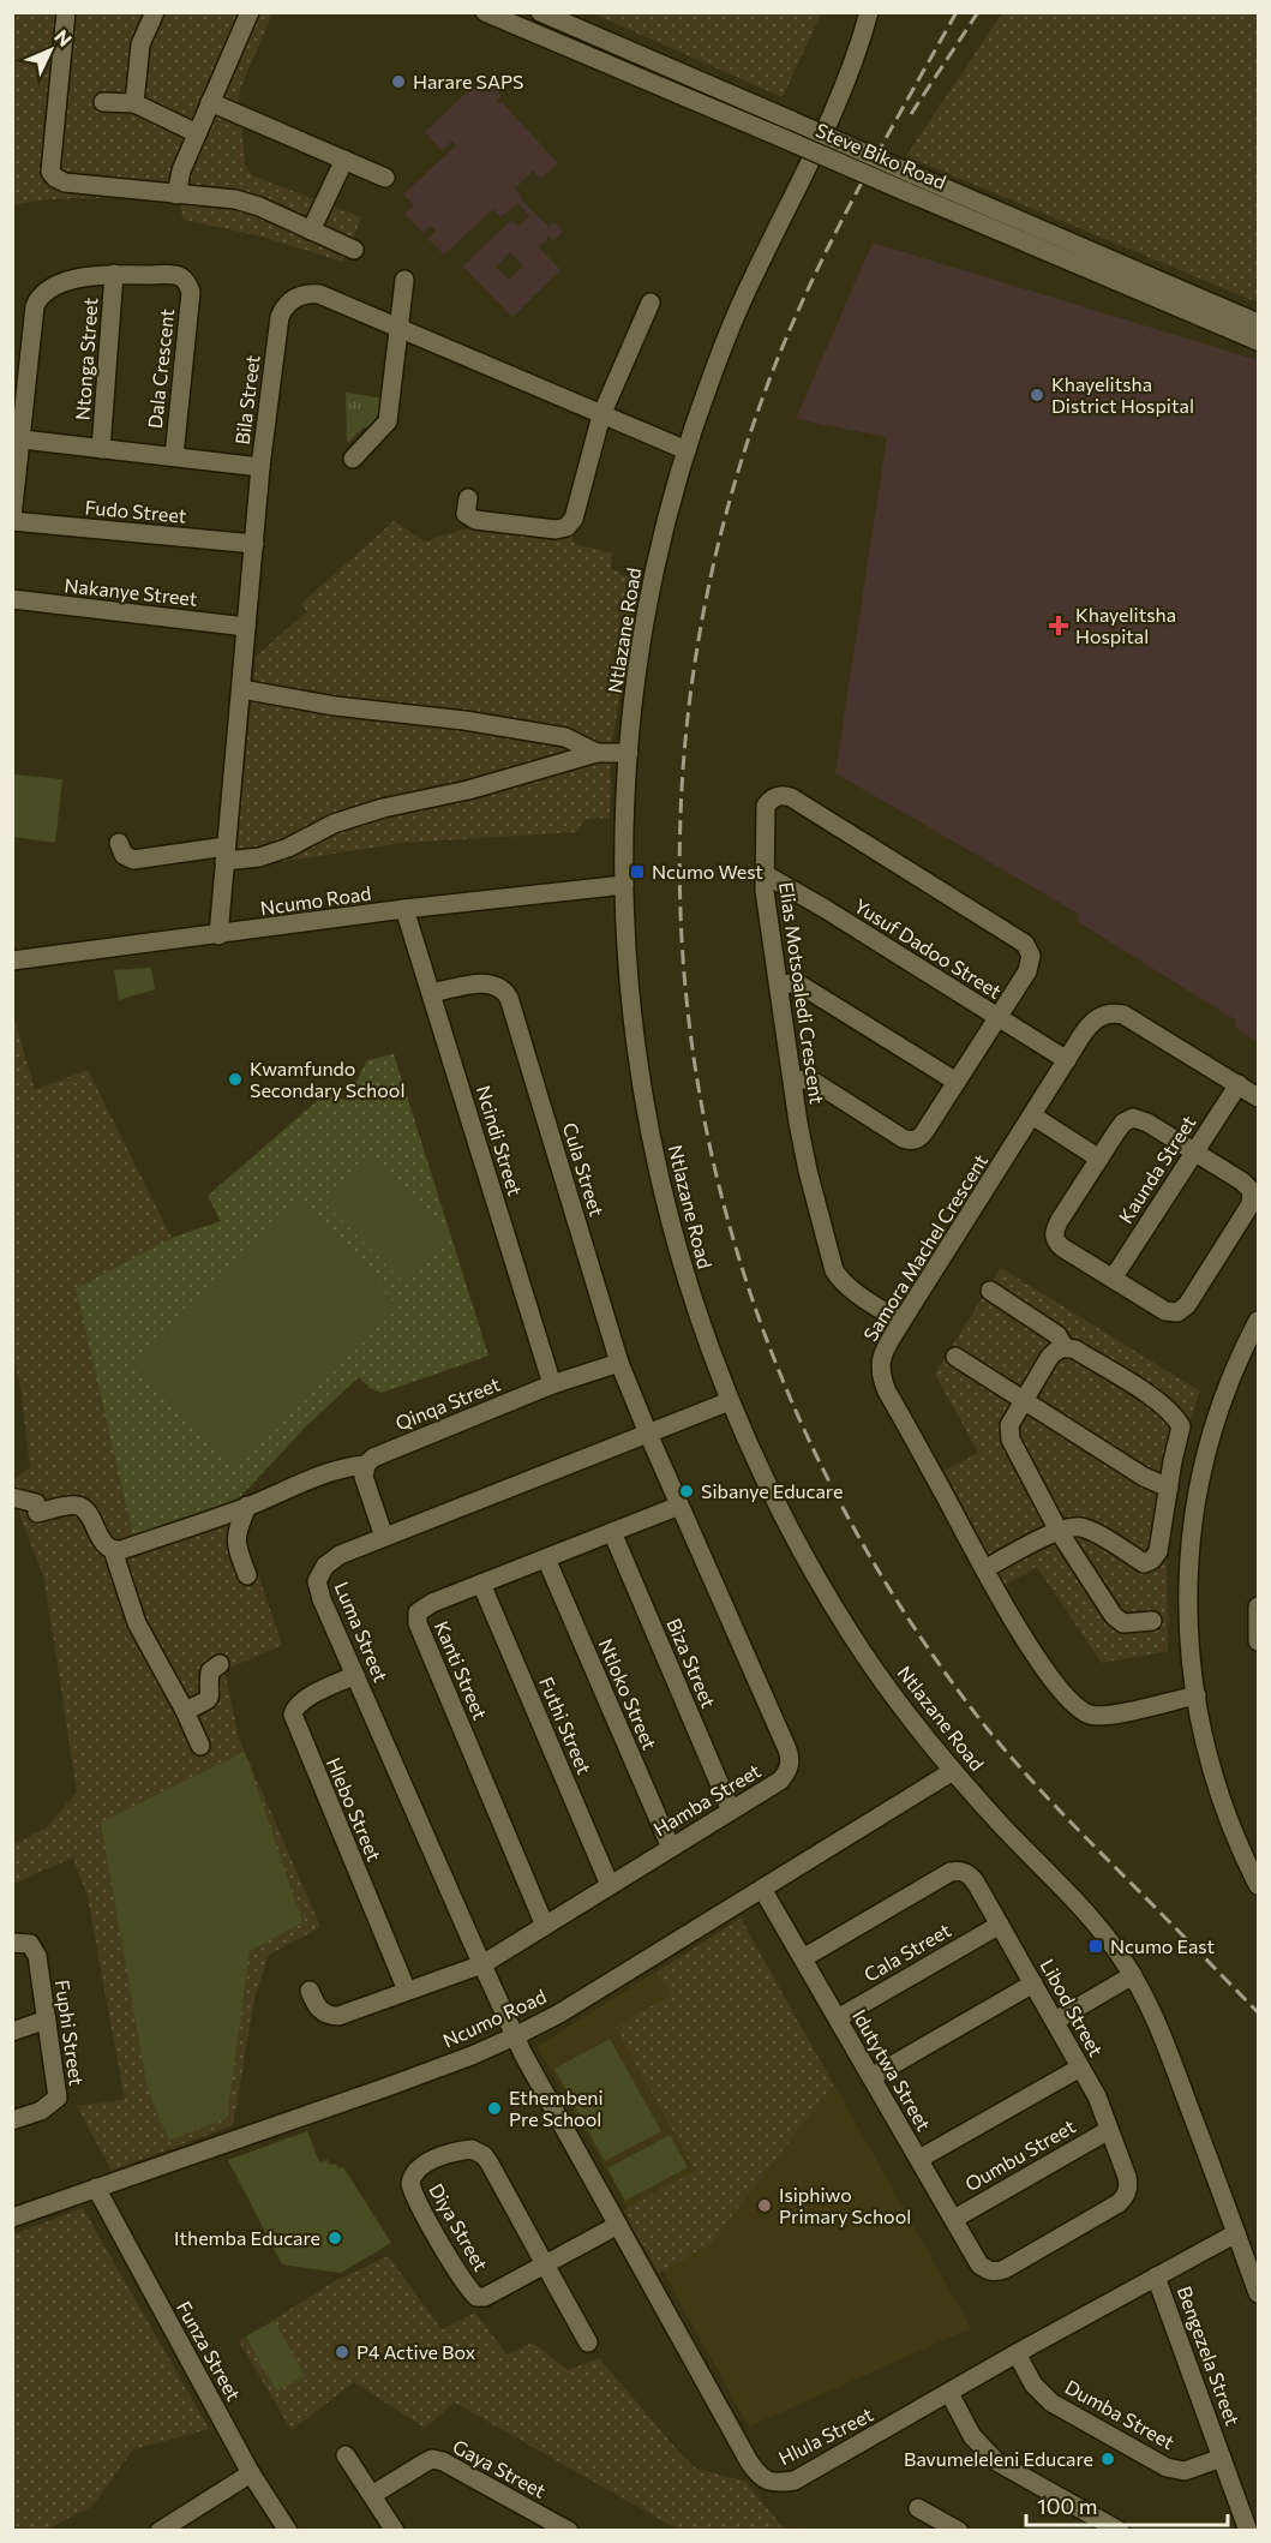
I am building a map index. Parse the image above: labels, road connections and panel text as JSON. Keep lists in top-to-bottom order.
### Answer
{
  "streets": {
    "street": [
      "Steve Biko Road",
      "Ntonga Street",
      "Dala Crescent",
      "Bila Street",
      "Fudo Street",
      "Nakanye Street",
      "Ntlazane Road",
      "Ncumo Road",
      "Yusuf Dadoo Street",
      "Elias Motsoaledi Crescent",
      "Ncindi Street",
      "Cula Street",
      "Kaunda Street",
      "Samora Machel Crescent",
      "Qinqa Street",
      "Luma Street",
      "Biza Street",
      "Kanti Street",
      "Ntloko Street",
      "Futhi Street",
      "Hamba Street",
      "Hlebo Street",
      "Cala Street",
      "Libod Street",
      "Fuphi Street",
      "Idutytwa Street",
      "Oumbu Street",
      "Diya Street",
      "Funza Street",
      "Bengezela Street",
      "Dumba Street",
      "Hlula Street",
      "Gaya Street"
    ]
  },
  "crossings": [
    ["Ntonga Street", "Dala Crescent"],
    ["Bila Street", "Fudo Street"],
    ["Bila Street", "Nakanye Street"],
    ["Bila Street", "Ntlazane Road"],
    ["Bila Street", "Ncumo Road"],
    ["Ntlazane Road", "Ncumo Road"],
    ["Ntlazane Road", "Luma Street"],
    ["Ntlazane Road", "Hlula Street"],
    ["Ncumo Road", "Ncindi Street"],
    ["Ncumo Road", "Luma Street"],
    ["Ncumo Road", "Idutytwa Street"],
    ["Ncumo Road", "Funza Street"],
    ["Ncumo Road", "Hlula Street"],
    ["Yusuf Dadoo Street", "Elias Motsoaledi Crescent"],
    ["Yusuf Dadoo Street", "Samora Machel Crescent"],
    ["Elias Motsoaledi Crescent", "Samora Machel Crescent"],
    ["Ncindi Street", "Cula Street"],
    ["Ncindi Street", "Qinqa Street"],
    ["Cula Street", "Qinqa Street"],
    ["Cula Street", "Luma Street"],
    ["Cula Street", "Hamba Street"],
    ["Kaunda Street", "Samora Machel Crescent"],
    ["Luma Street", "Hamba Street"],
    ["Luma Street", "Hlebo Street"],
    ["Luma Street", "Hlula Street"],
    ["Biza Street", "Kanti Street"],
    ["Biza Street", "Hamba Street"],
    ["Kanti Street", "Ntloko Street"],
    ["Kanti Street", "Futhi Street"],
    ["Kanti Street", "Hamba Street"],
    ["Ntloko Street", "Hamba Street"],
    ["Futhi Street", "Hamba Street"],
    ["Cala Street", "Libod Street"],
    ["Cala Street", "Idutytwa Street"],
    ["Libod Street", "Idutytwa Street"],
    ["Libod Street", "Oumbu Street"],
    ["Idutytwa Street", "Oumbu Street"],
    ["Diya Street", "Hlula Street"],
    ["Bengezela Street", "Dumba Street"],
    ["Bengezela Street", "Hlula Street"],
    ["Dumba Street", "Hlula Street"]
  ],
  "places": {
    "other": [
      "Harare SAPS",
      "Khayelitsha District Hospital",
      "Kwamfundo Secondary School",
      "Sibanye Educare",
      "Ethembeni Pre School",
      "Isiphiwo Primary School",
      "Ithemba Educare",
      "P4 Active Box",
      "Bavumeleleni Educare"
    ],
    "health": ["Khayelitsha Hospital"],
    "transit": ["Ncumo West", "Ncumo East"]
  },
  "scale_bar": "100 m",
  "north": "top right"
}
